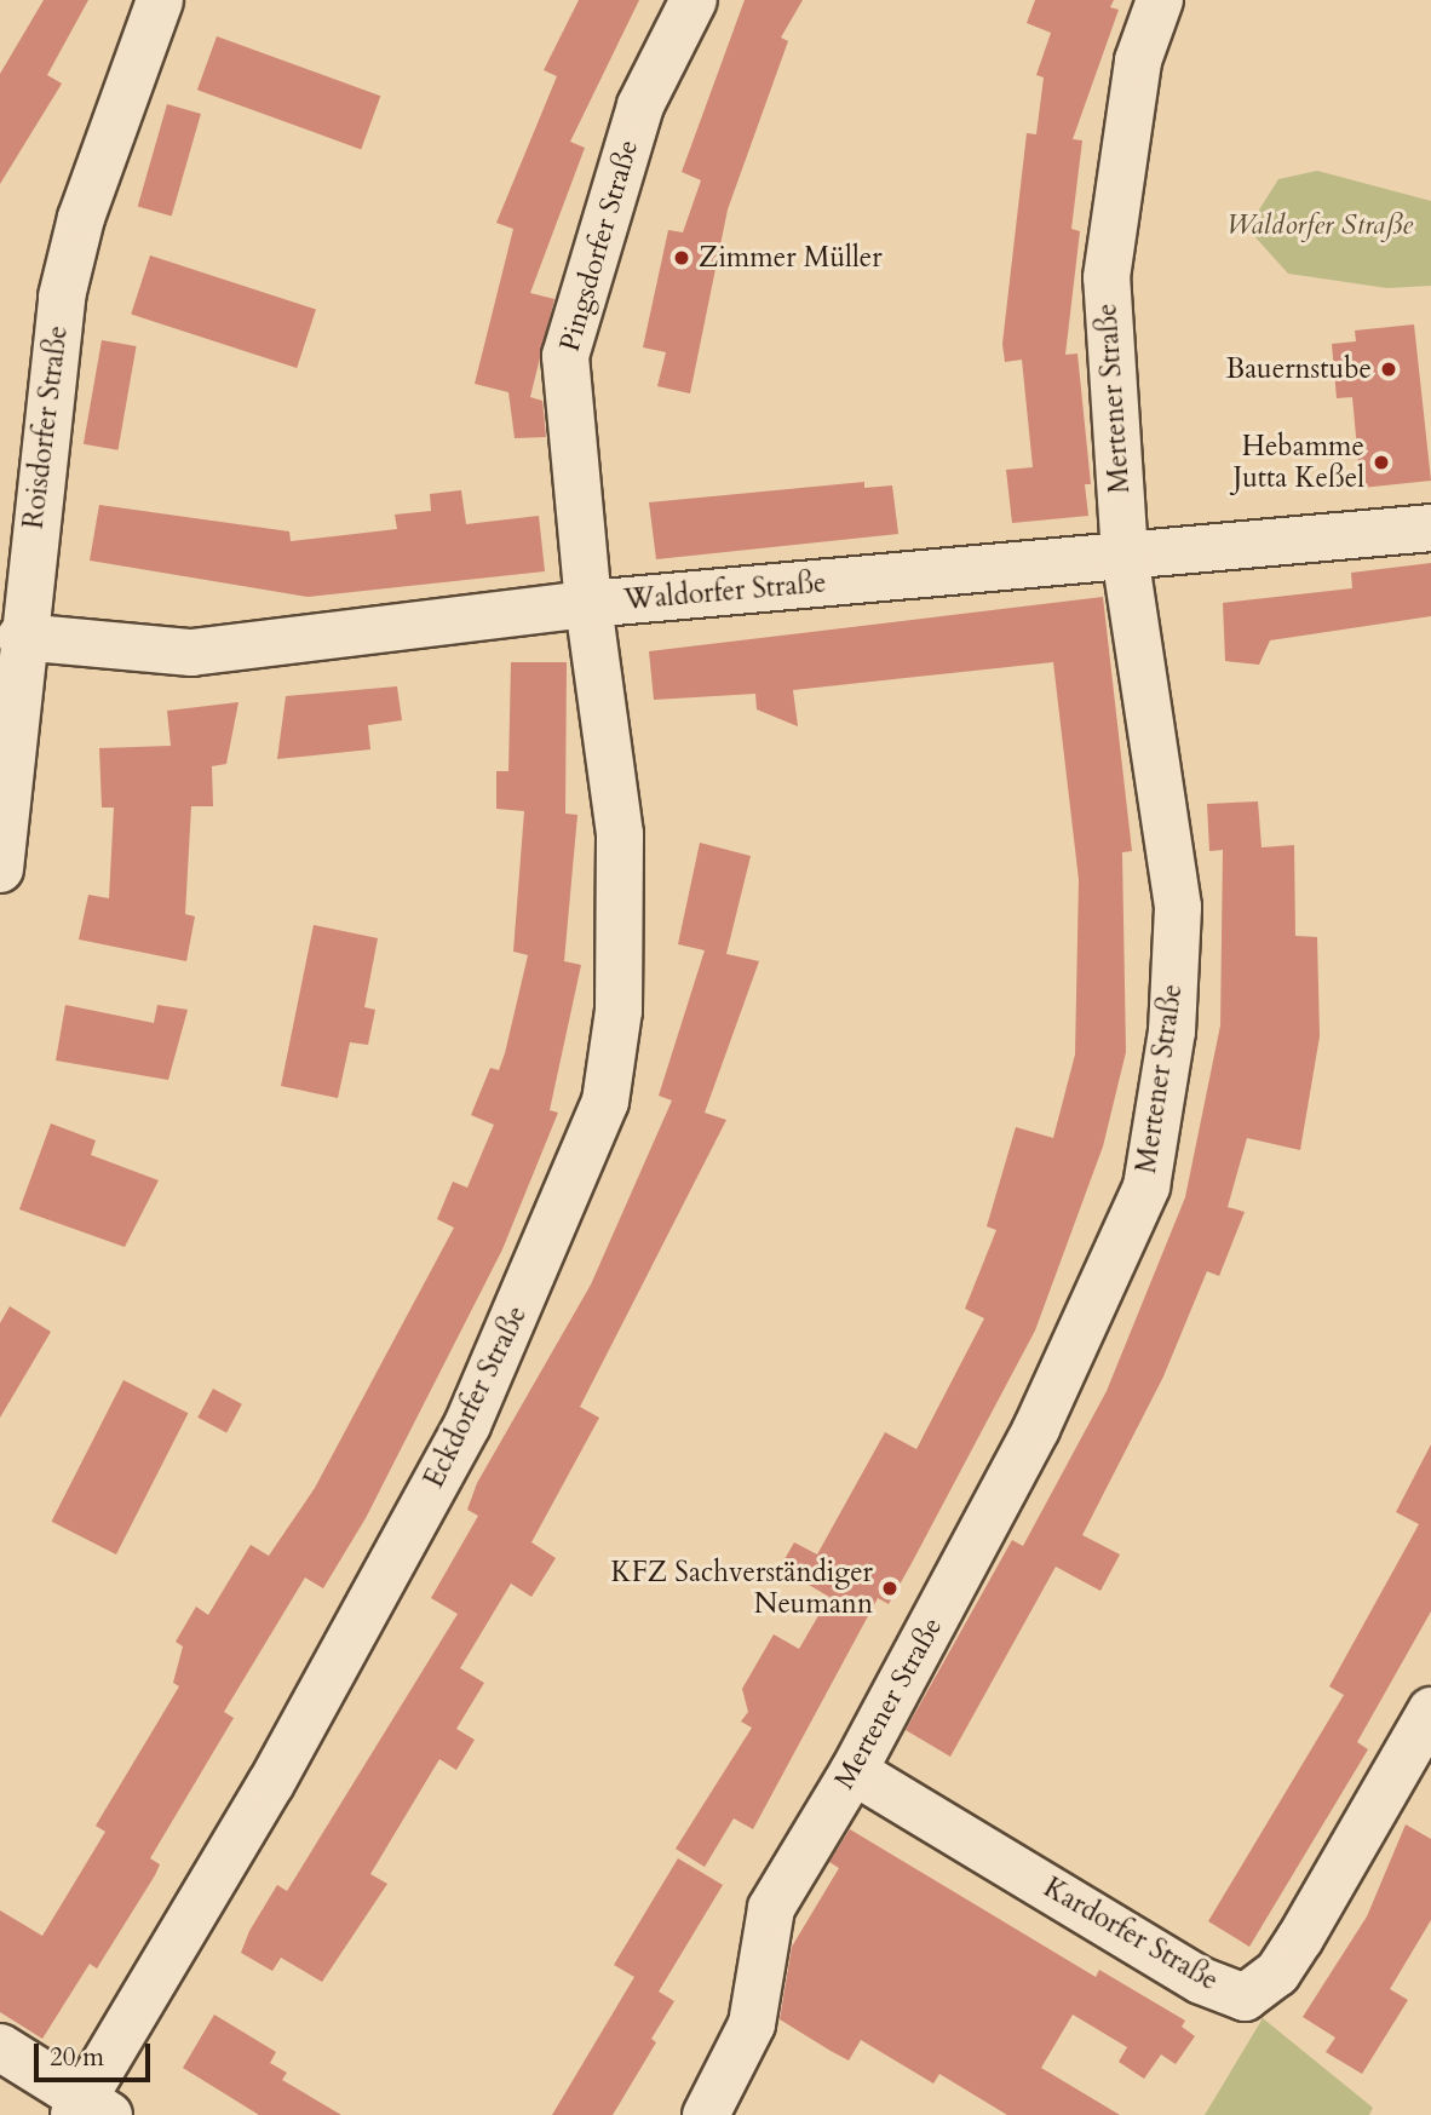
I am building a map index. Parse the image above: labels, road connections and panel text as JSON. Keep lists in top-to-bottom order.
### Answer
{
  "streets": {
    "street": [
      "Pingsdorfer Straße",
      "Mertener Straße",
      "Roisdorfer Straße",
      "Waldorfer Straße",
      "Eckdorfer Straße",
      "Kardorfer Straße"
    ]
  },
  "crossings": [
    ["Pingsdorfer Straße", "Waldorfer Straße"],
    ["Pingsdorfer Straße", "Eckdorfer Straße"],
    ["Mertener Straße", "Waldorfer Straße"],
    ["Mertener Straße", "Kardorfer Straße"],
    ["Roisdorfer Straße", "Waldorfer Straße"],
    ["Waldorfer Straße", "Eckdorfer Straße"]
  ],
  "parks": ["Waldorfer Straße"],
  "places": [
    "Zimmer Müller",
    "Bauernstube",
    "Hebamme Jutta Keßel",
    "KFZ Sachverständiger Neumann"
  ],
  "scale_bar": "20 m"
}
